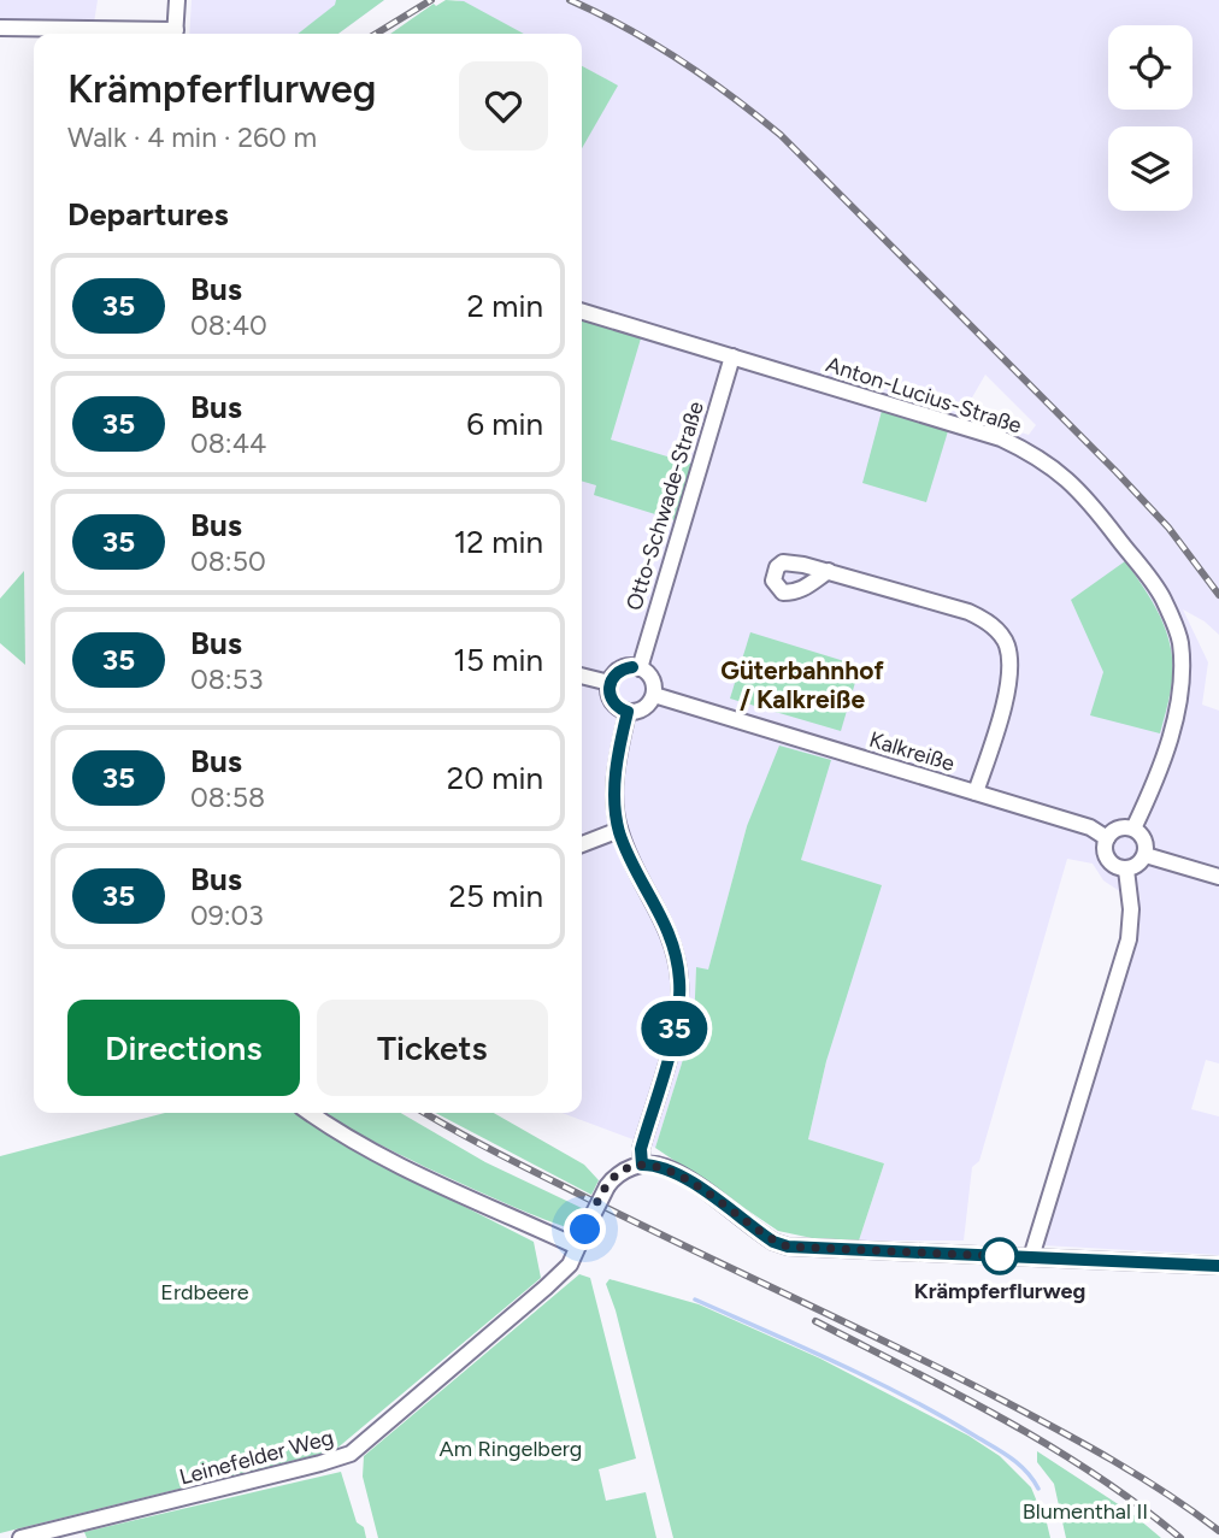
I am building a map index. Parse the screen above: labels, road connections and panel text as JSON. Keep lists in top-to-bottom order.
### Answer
{
  "streets": {
    "street": [
      "Anton-Lucius-Straße",
      "Otto-Schwade-Straße",
      "Kalkreiße",
      "Leinefelder Weg"
    ]
  },
  "crossings": [
    ["Anton-Lucius-Straße", "Otto-Schwade-Straße"],
    ["Anton-Lucius-Straße", "Kalkreiße"],
    ["Otto-Schwade-Straße", "Kalkreiße"]
  ],
  "districts": ["Güterbahnhof / Kalkreiße"],
  "parks": ["Erdbeere", "Am Ringelberg", "Blumenthal II"],
  "places": ["Krämpferflurweg"],
  "lines": ["bus line 35"],
  "page": {
    "on_map": "35",
    "heading": [
      ["Krämpferflurweg", "Walk · 4 min · 260 m"],
      "Departures"
    ],
    "list": [
      {
        "mark": "35",
        "name": "Bus",
        "note": "08:40",
        "value": "2 min"
      },
      {
        "mark": "35",
        "name": "Bus",
        "note": "08:44",
        "value": "6 min"
      },
      {
        "mark": "35",
        "name": "Bus",
        "note": "08:50",
        "value": "12 min"
      },
      {
        "mark": "35",
        "name": "Bus",
        "note": "08:53",
        "value": "15 min"
      },
      {
        "mark": "35",
        "name": "Bus",
        "note": "08:58",
        "value": "20 min"
      },
      {
        "mark": "35",
        "name": "Bus",
        "note": "09:03",
        "value": "25 min"
      }
    ],
    "buttons": ["Directions", "Tickets"]
  }
}
